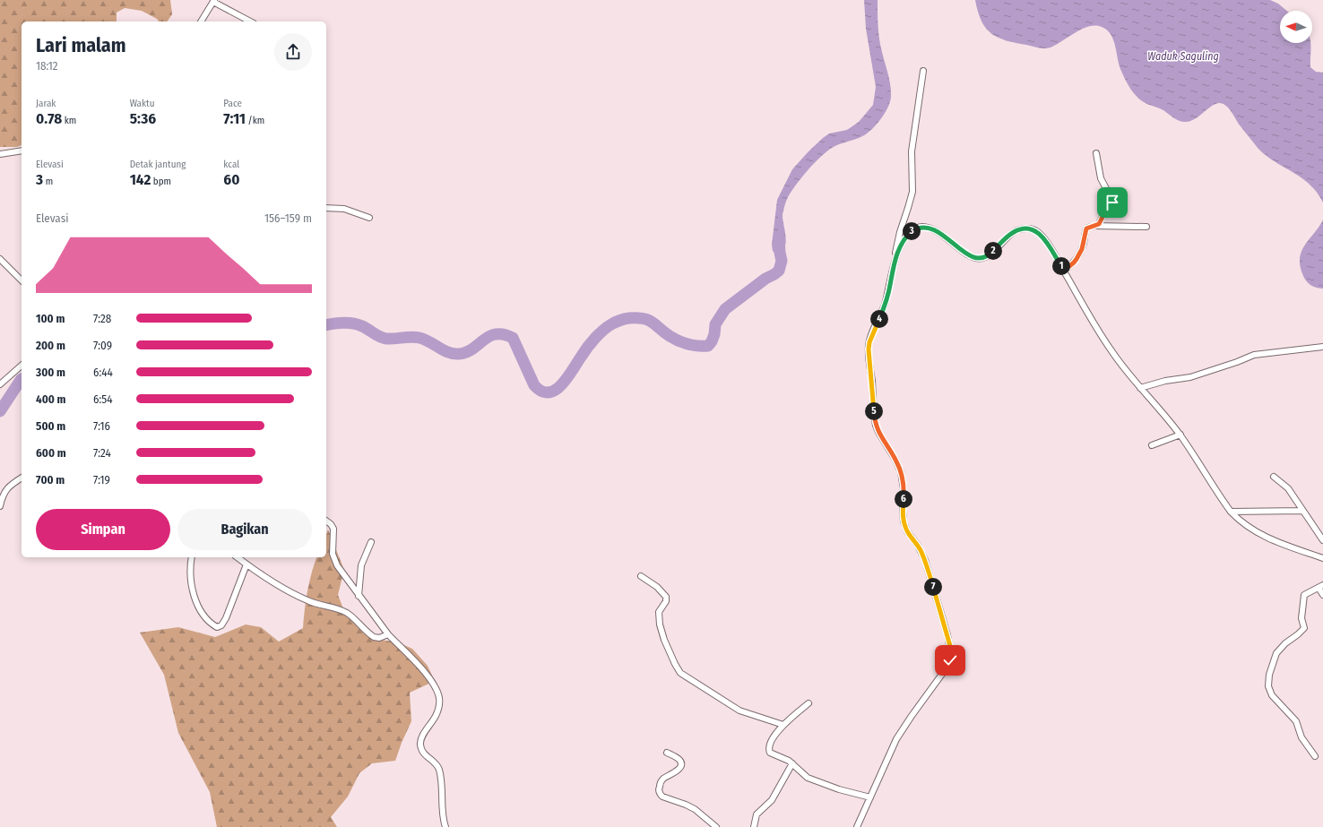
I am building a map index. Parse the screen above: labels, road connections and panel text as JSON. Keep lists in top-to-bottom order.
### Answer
{
  "water": ["Waduk Saguling"],
  "north": "left",
  "page": {
    "heading": ["Lari malam", "18:12"],
    "stats": [
      ["Jarak", "0.78 km"],
      ["Waktu", "5:36"],
      ["Pace", "7:11 /km"],
      ["Elevasi", "3 m"],
      ["Detak jantung", "142 bpm"],
      ["kcal", "60"]
    ],
    "chart": ["Elevasi", "156–159 m"],
    "pins": [
      "3",
      "2",
      "1",
      "4",
      "5",
      "6",
      "7"
    ],
    "list": [
      {
        "name": "100 m",
        "note": "7:28"
      },
      {
        "name": "200 m",
        "note": "7:09"
      },
      {
        "name": "300 m",
        "note": "6:44"
      },
      {
        "name": "400 m",
        "note": "6:54"
      },
      {
        "name": "500 m",
        "note": "7:16"
      },
      {
        "name": "600 m",
        "note": "7:24"
      },
      {
        "name": "700 m",
        "note": "7:19"
      }
    ],
    "buttons": ["Simpan", "Bagikan"]
  }
}
